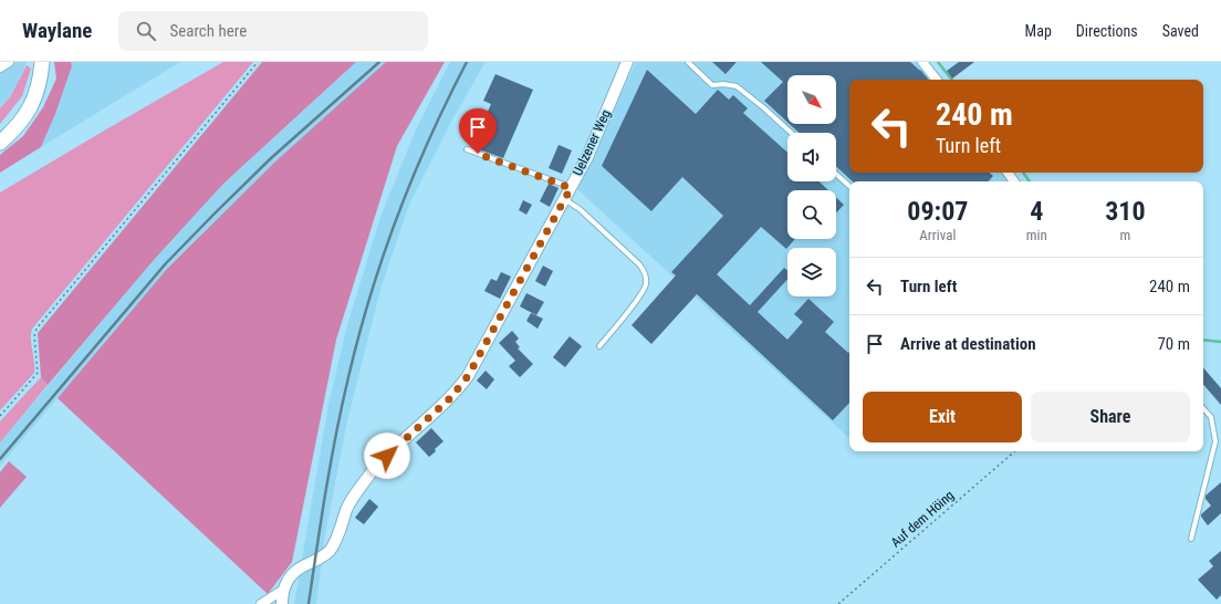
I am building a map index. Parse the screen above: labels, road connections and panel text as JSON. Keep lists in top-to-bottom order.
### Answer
{
  "streets": {
    "street": ["Uelzener Weg"],
    "path": ["Auf dem Höing"]
  },
  "north": "bottom right",
  "page": {
    "header": "Waylane",
    "search": "Search here",
    "nav": ["Map", "Directions", "Saved"],
    "turn": ["240 m", "Turn left"],
    "eta": [
      "09:07",
      "Arrival",
      "4",
      "min",
      "310",
      "m"
    ],
    "list": [
      {
        "name": "Turn left",
        "value": "240 m"
      },
      {
        "name": "Arrive at destination",
        "value": "70 m"
      }
    ],
    "buttons": ["Exit", "Share"]
  }
}
